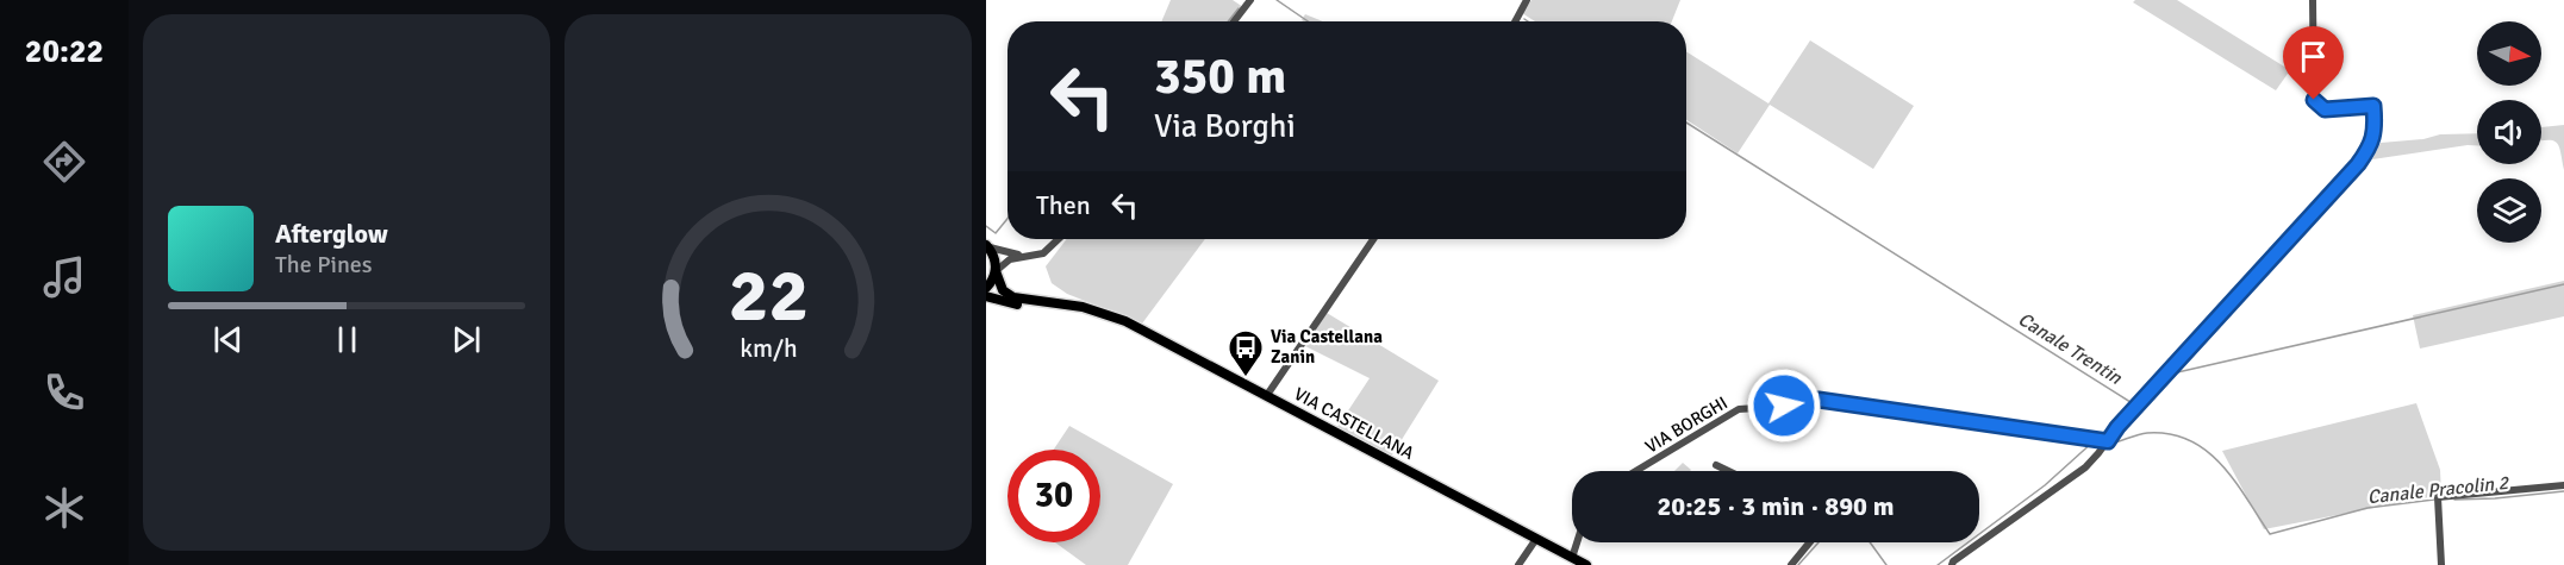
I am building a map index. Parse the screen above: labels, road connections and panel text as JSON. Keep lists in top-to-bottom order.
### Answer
{
  "streets": {
    "main road": ["VIA CASTELLANA"],
    "street": ["VIA BORGHI"]
  },
  "water": ["Canale Trentin", "Canale Pracolin 2"],
  "places": {
    "bus stop": ["Via Castellana Zanin"]
  },
  "north": "right",
  "page": {
    "tabs": "20:22",
    "turn": ["350 m", "Via Borghi"],
    "then": "Then",
    "song": ["Afterglow", "The Pines"],
    "limit": "30",
    "trip": "20:25 · 3 min · 890 m",
    "gauge": ["22", "km/h"]
  }
}
